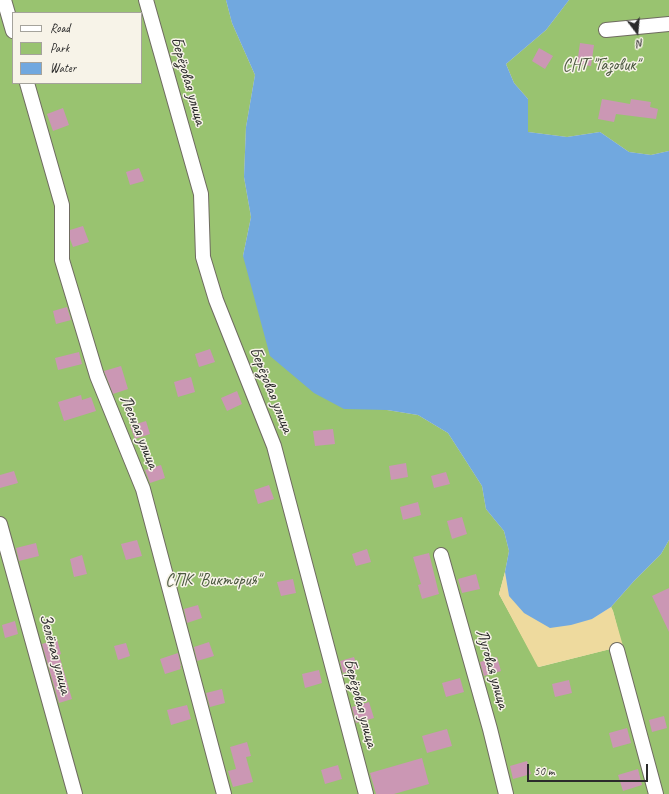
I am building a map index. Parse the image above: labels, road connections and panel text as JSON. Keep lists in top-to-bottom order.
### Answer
{
  "streets": {
    "street": [
      "Берёзовая улица",
      "Лесная улица",
      "Зелёная улица",
      "Луговая улица"
    ]
  },
  "parks": ["СНТ \"Газовик\"", "СПК \"Виктория\""],
  "legend": ["Road", "Park", "Water"],
  "scale_bar": "50 m",
  "north": "bottom"
}
